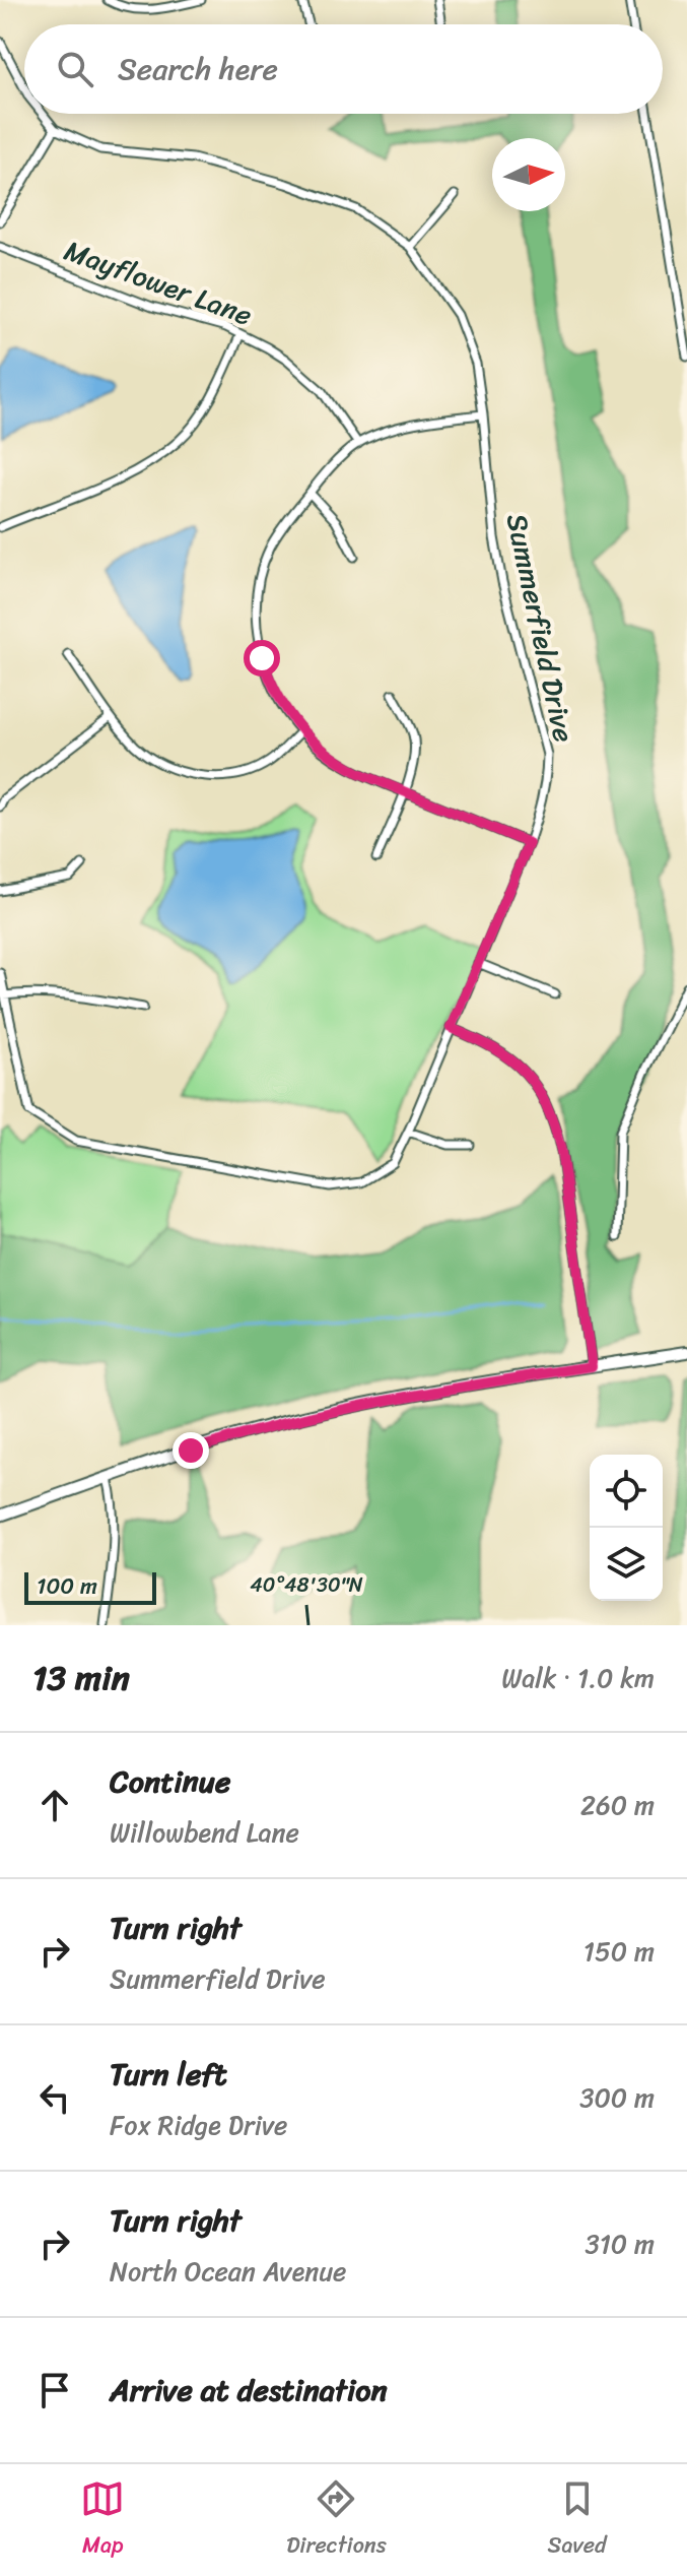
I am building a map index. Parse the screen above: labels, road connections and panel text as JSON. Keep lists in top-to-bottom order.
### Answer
{
  "streets": {
    "street": ["Mayflower Lane", "Summerfield Drive"]
  },
  "scale_bar": "100 m",
  "north": "right",
  "page": {
    "search": "Search here",
    "scale": "100 m",
    "heading": ["13 min", "Walk · 1.0 km"],
    "list": [
      ["Continue", "Willowbend Lane", "260 m"],
      ["Turn right", "Summerfield Drive", "150 m"],
      ["Turn left", "Fox Ridge Drive", "300 m"],
      ["Turn right", "North Ocean Avenue", "310 m"],
      "Arrive at destination"
    ],
    "nav": ["Map", "Directions", "Saved"]
  },
  "coordinates": ["40°48'30\"N"]
}
